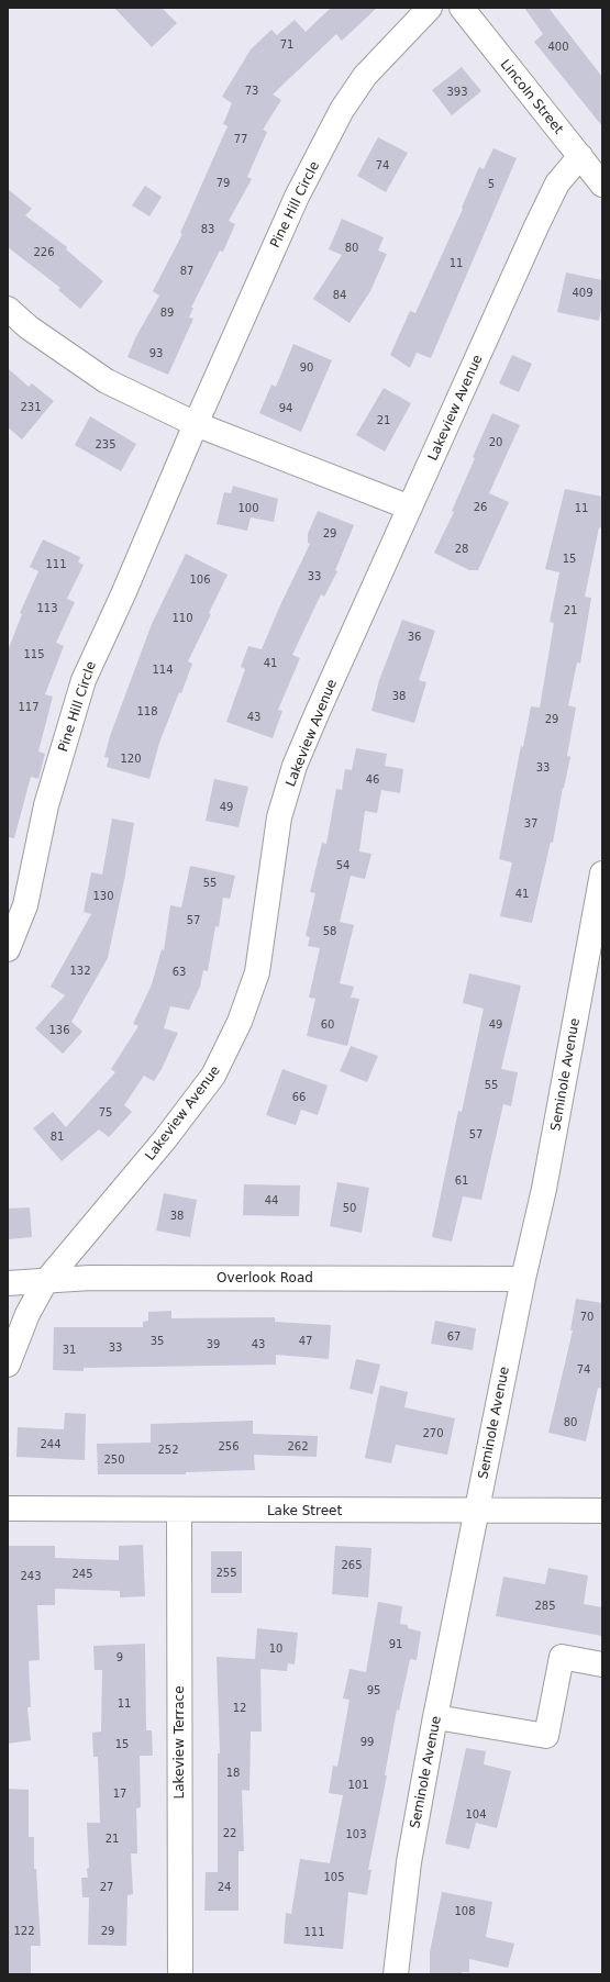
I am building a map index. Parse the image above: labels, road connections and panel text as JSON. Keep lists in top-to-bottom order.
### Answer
{
  "streets": {
    "street": [
      "Lincoln Street",
      "Pine Hill Circle",
      "Lakeview Avenue",
      "Seminole Avenue",
      "Overlook Road",
      "Lake Street",
      "Lakeview Terrace"
    ]
  },
  "crossings": [
    ["Lincoln Street", "Lakeview Avenue"],
    ["Lakeview Avenue", "Overlook Road"],
    ["Seminole Avenue", "Overlook Road"],
    ["Seminole Avenue", "Lake Street"],
    ["Lake Street", "Lakeview Terrace"]
  ],
  "house_numbers": [
    "71",
    "400",
    "73",
    "393",
    "77",
    "74",
    "79",
    "5",
    "83",
    "80",
    "226",
    "11",
    "87",
    "409",
    "84",
    "89",
    "93",
    "90",
    "231",
    "94",
    "21",
    "20",
    "235",
    "26",
    "100",
    "11",
    "29",
    "28",
    "15",
    "111",
    "33",
    "106",
    "113",
    "21",
    "110",
    "36",
    "115",
    "41",
    "114",
    "38",
    "117",
    "118",
    "43",
    "29",
    "120",
    "33",
    "46",
    "49",
    "37",
    "54",
    "55",
    "41",
    "130",
    "57",
    "58",
    "132",
    "63",
    "60",
    "49",
    "136",
    "55",
    "66",
    "75",
    "57",
    "81",
    "61",
    "44",
    "50",
    "38",
    "70",
    "67",
    "35",
    "47",
    "39",
    "43",
    "33",
    "31",
    "74",
    "80",
    "270",
    "244",
    "256",
    "262",
    "252",
    "250",
    "265",
    "255",
    "245",
    "243",
    "285",
    "91",
    "10",
    "9",
    "95",
    "11",
    "12",
    "99",
    "15",
    "18",
    "101",
    "17",
    "104",
    "22",
    "103",
    "21",
    "105",
    "27",
    "24",
    "108",
    "122",
    "29",
    "111"
  ]
}
